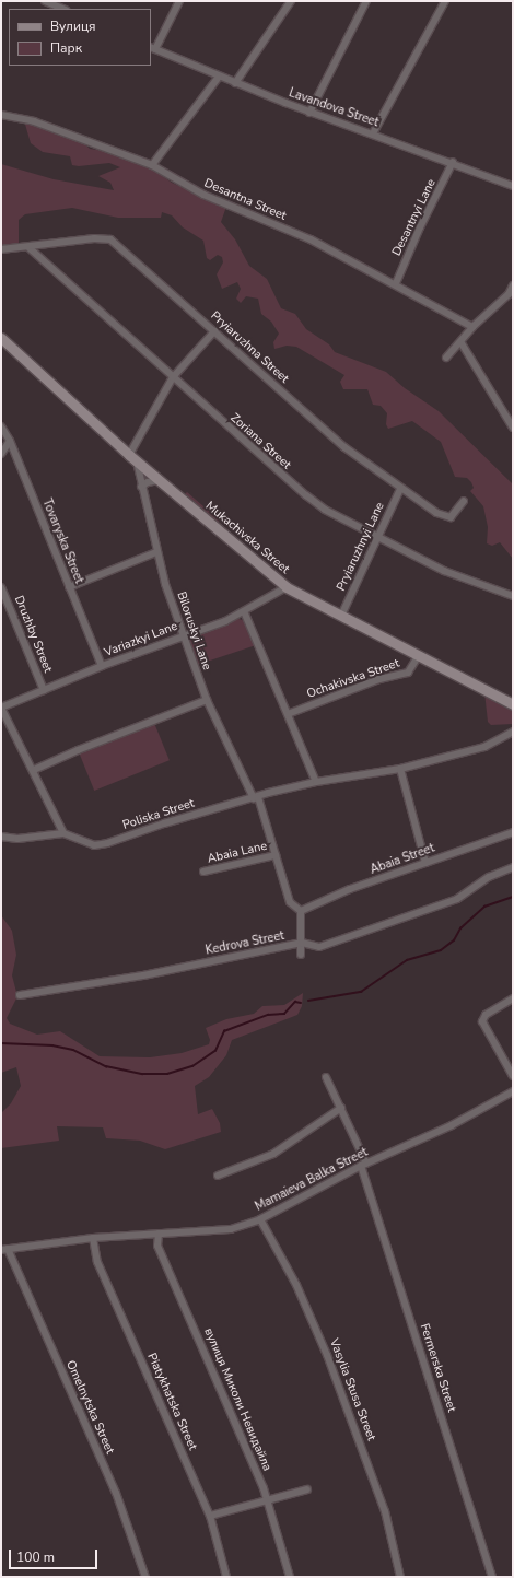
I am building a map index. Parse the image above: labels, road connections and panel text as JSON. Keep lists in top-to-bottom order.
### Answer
{
  "streets": {
    "street": [
      "Lavandova Street",
      "Desantna Street",
      "Desantnyi Lane",
      "Pryiaruzhna Street",
      "Zoriana Street",
      "Mukachivska Street",
      "Tovaryska Street",
      "Pryiaruzhnyi Lane",
      "Biloruskyi Lane",
      "Druzhby Street",
      "Variazkyi Lane",
      "Ochakivska Street",
      "Poliska Street",
      "Abaia Lane",
      "Abaia Street",
      "Kedrova Street",
      "Mamaieva Balka Street",
      "Fermerska Street",
      "Vasylia Stusa Street",
      "вулиця Миколи Невидайла",
      "Piatykhatska Street",
      "Omelnytska Street"
    ]
  },
  "crossings": [
    ["Lavandova Street", "Desantnyi Lane"],
    ["Desantna Street", "Desantnyi Lane"],
    ["Pryiaruzhna Street", "Zoriana Street"],
    ["Pryiaruzhna Street", "Pryiaruzhnyi Lane"],
    ["Zoriana Street", "Pryiaruzhnyi Lane"],
    ["Mukachivska Street", "Pryiaruzhnyi Lane"],
    ["Mukachivska Street", "Biloruskyi Lane"],
    ["Mukachivska Street", "Variazkyi Lane"],
    ["Mukachivska Street", "Ochakivska Street"],
    ["Tovaryska Street", "Variazkyi Lane"],
    ["Biloruskyi Lane", "Variazkyi Lane"],
    ["Biloruskyi Lane", "Poliska Street"],
    ["Biloruskyi Lane", "Abaia Lane"],
    ["Biloruskyi Lane", "Abaia Street"],
    ["Druzhby Street", "Variazkyi Lane"],
    ["Mamaieva Balka Street", "Fermerska Street"],
    ["Mamaieva Balka Street", "Vasylia Stusa Street"],
    ["Mamaieva Balka Street", "вулиця Миколи Невидайла"],
    ["Mamaieva Balka Street", "Piatykhatska Street"],
    ["Mamaieva Balka Street", "Omelnytska Street"]
  ],
  "legend": ["Вулиця", "Парк"],
  "scale_bar": "100 m"
}
